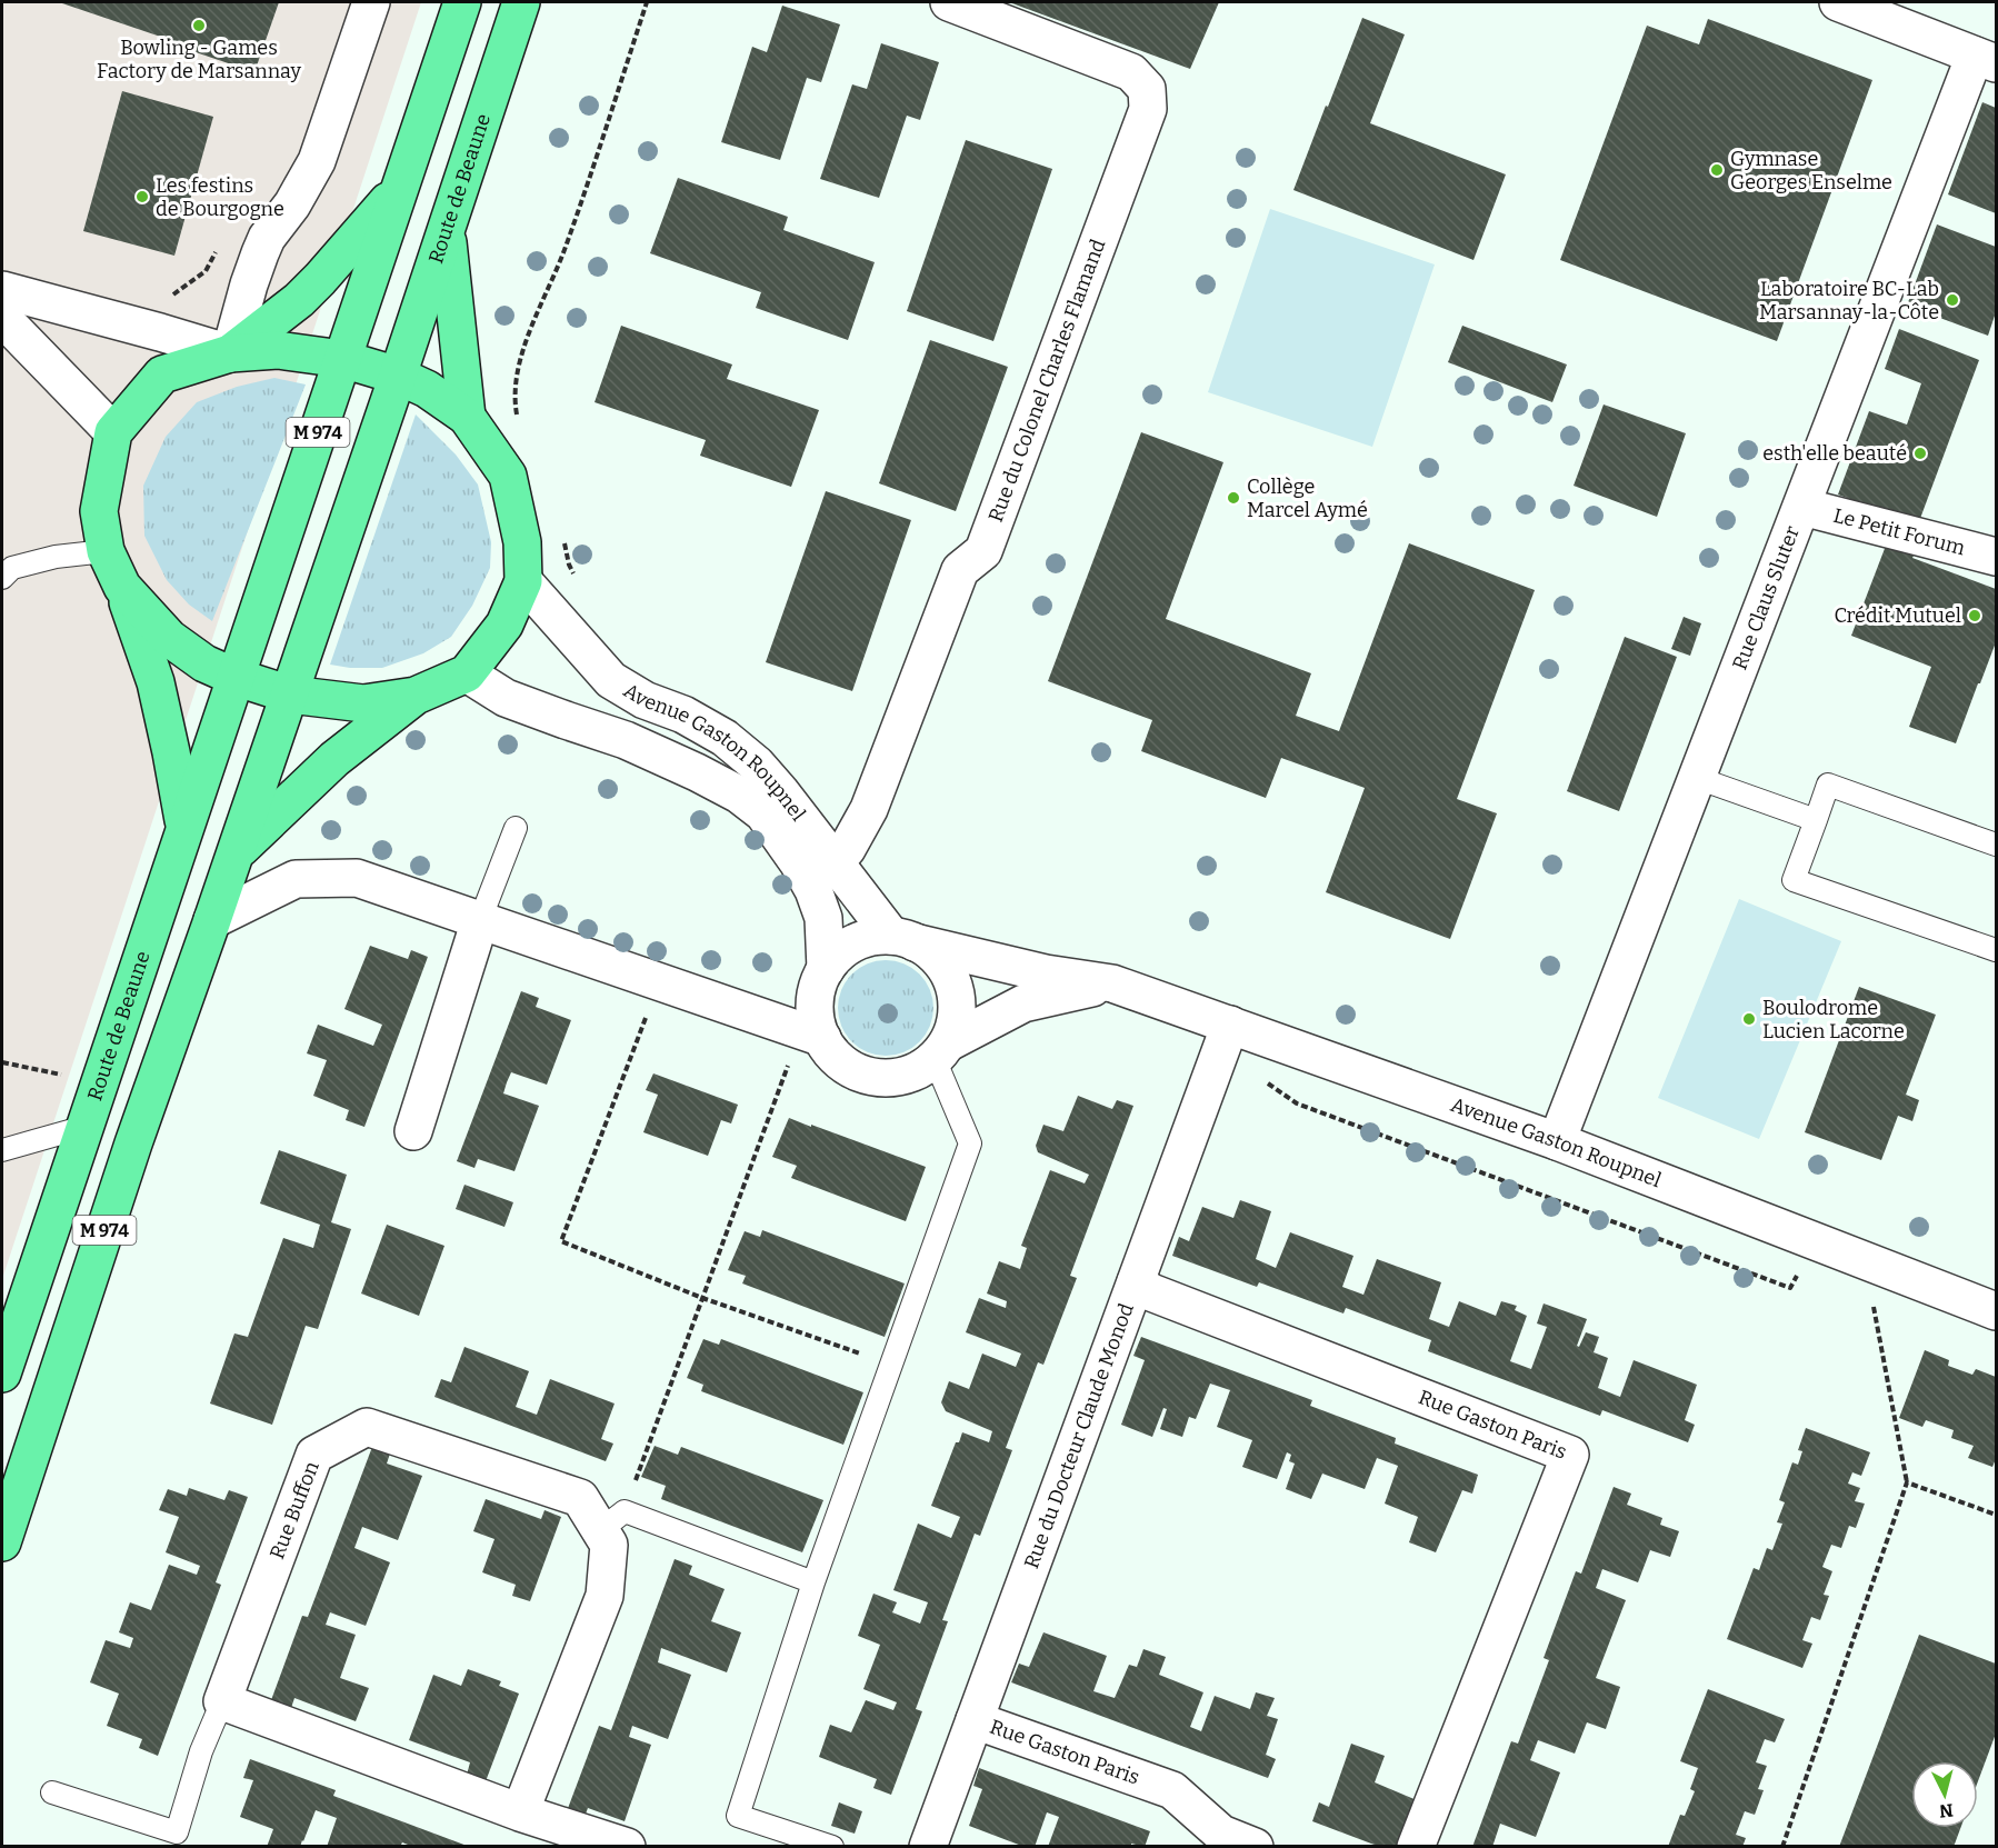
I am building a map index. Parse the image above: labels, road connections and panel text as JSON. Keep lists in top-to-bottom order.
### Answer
{
  "streets": {
    "main road": ["Route de Beaune", "M 974"],
    "street": [
      "Rue du Colonel Charles Flamand",
      "Le Petit Forum",
      "Rue Claus Sluter",
      "Avenue Gaston Roupnel",
      "Rue Gaston Paris",
      "Rue du Docteur Claude Monod",
      "Rue Buffon"
    ]
  },
  "crossings": [
    ["Route de Beaune", "Avenue Gaston Roupnel"],
    ["Rue du Colonel Charles Flamand", "Avenue Gaston Roupnel"],
    ["Le Petit Forum", "Rue Claus Sluter"],
    ["Rue Claus Sluter", "Avenue Gaston Roupnel"],
    ["Avenue Gaston Roupnel", "Rue du Docteur Claude Monod"],
    ["Rue Gaston Paris", "Rue du Docteur Claude Monod"]
  ],
  "places": [
    "Bowling - Games Factory de Marsannay",
    "Gymnase Georges Enselme",
    "Les festins de Bourgogne",
    "Laboratoire BC-Lab Marsannay-la-Côte",
    "esth'elle beauté",
    "Collège Marcel Aymé",
    "Crédit Mutuel",
    "Boulodrome Lucien Lacorne"
  ],
  "north": "bottom"
}
